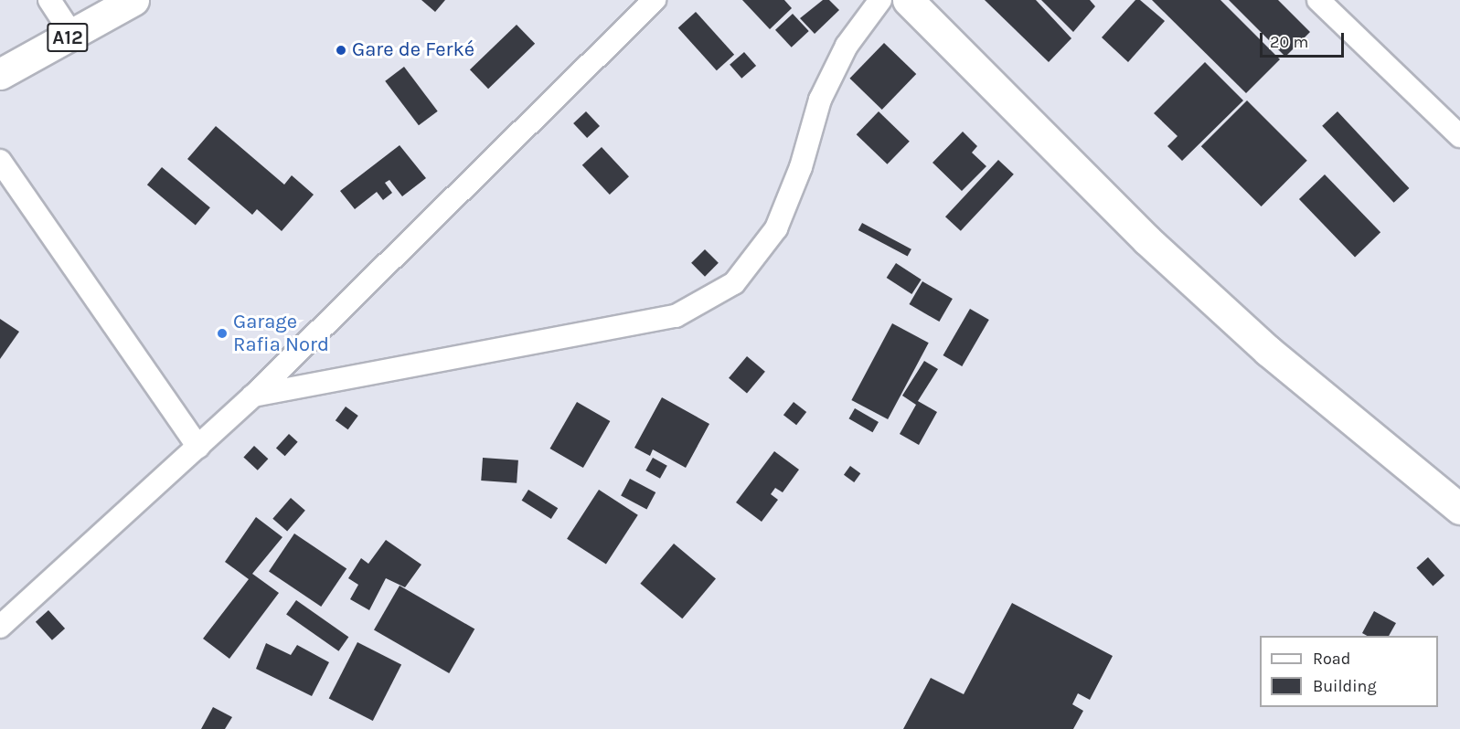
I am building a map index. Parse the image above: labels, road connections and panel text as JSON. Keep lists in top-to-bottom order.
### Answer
{
  "streets": {
    "street": ["A12"]
  },
  "places": ["Gare de Ferké", "Garage Rafia Nord"],
  "legend": ["Road", "Building"],
  "scale_bar": "20 m"
}
